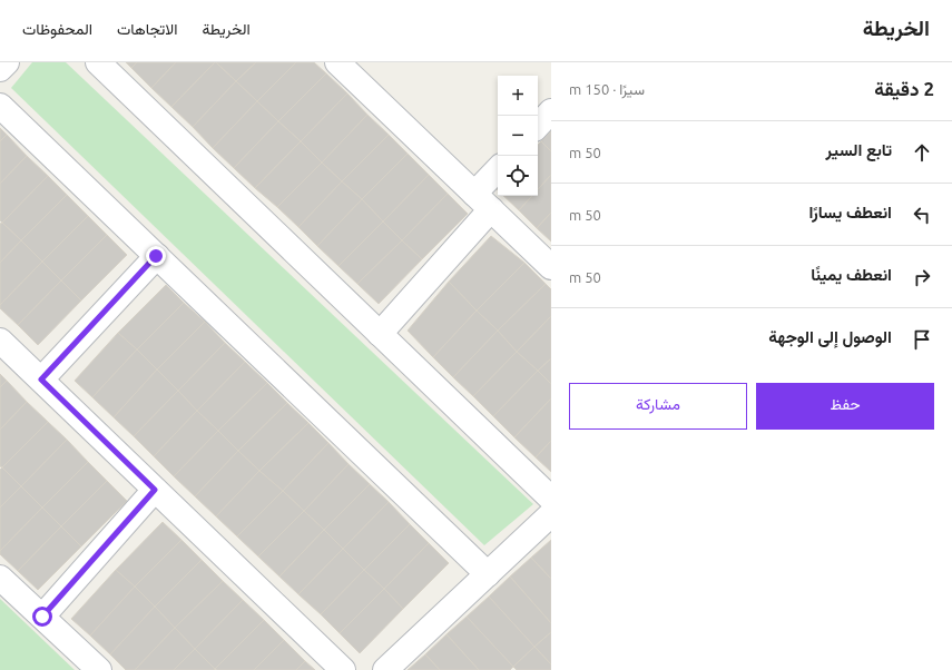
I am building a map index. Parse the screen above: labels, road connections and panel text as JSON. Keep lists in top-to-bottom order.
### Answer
{
  "page": {
    "header": "الخريطة",
    "nav": ["الخريطة", "الاتجاهات", "المحفوظات"],
    "heading": ["2 دقيقة", "سيرًا · 150 m"],
    "map_buttons": ["+", "−"],
    "list": [
      ["تابع السير", "50 m"],
      ["انعطف يسارًا", "50 m"],
      ["انعطف يمينًا", "50 m"],
      "الوصول إلى الوجهة"
    ],
    "buttons": ["حفظ", "مشاركة"]
  }
}
